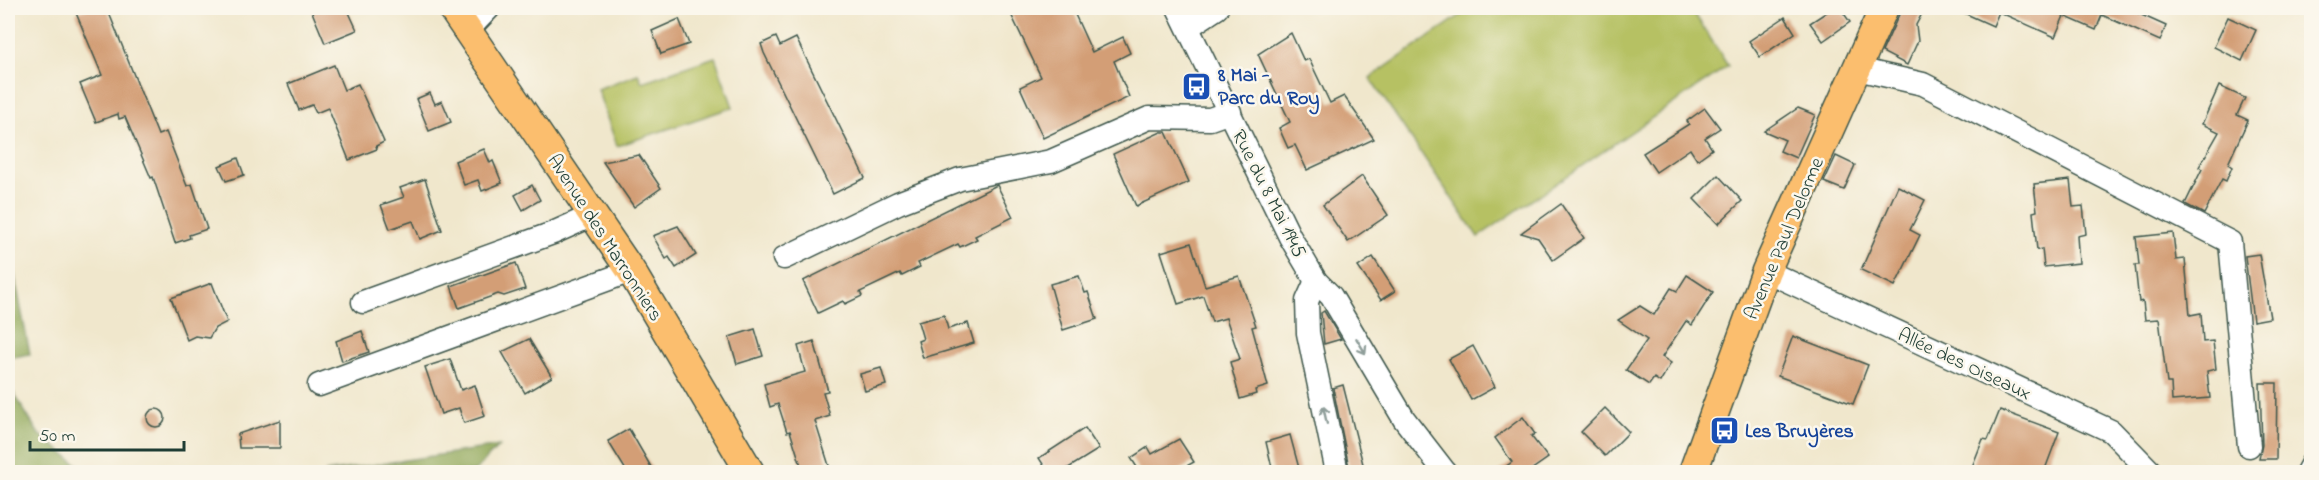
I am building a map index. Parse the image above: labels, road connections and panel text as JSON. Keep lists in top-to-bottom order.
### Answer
{
  "streets": {
    "main road": ["Avenue des Marronniers", "Avenue Paul Delorme"],
    "street": ["Rue du 8 Mai 1945", "Allée des Oiseaux"]
  },
  "crossings": [
    ["Avenue Paul Delorme", "Allée des Oiseaux"]
  ],
  "one_way": ["Rue du 8 Mai 1945"],
  "places": {
    "bus stop": ["8 Mai - Parc du Roy", "Les Bruyères"]
  },
  "scale_bar": "50 m"
}
